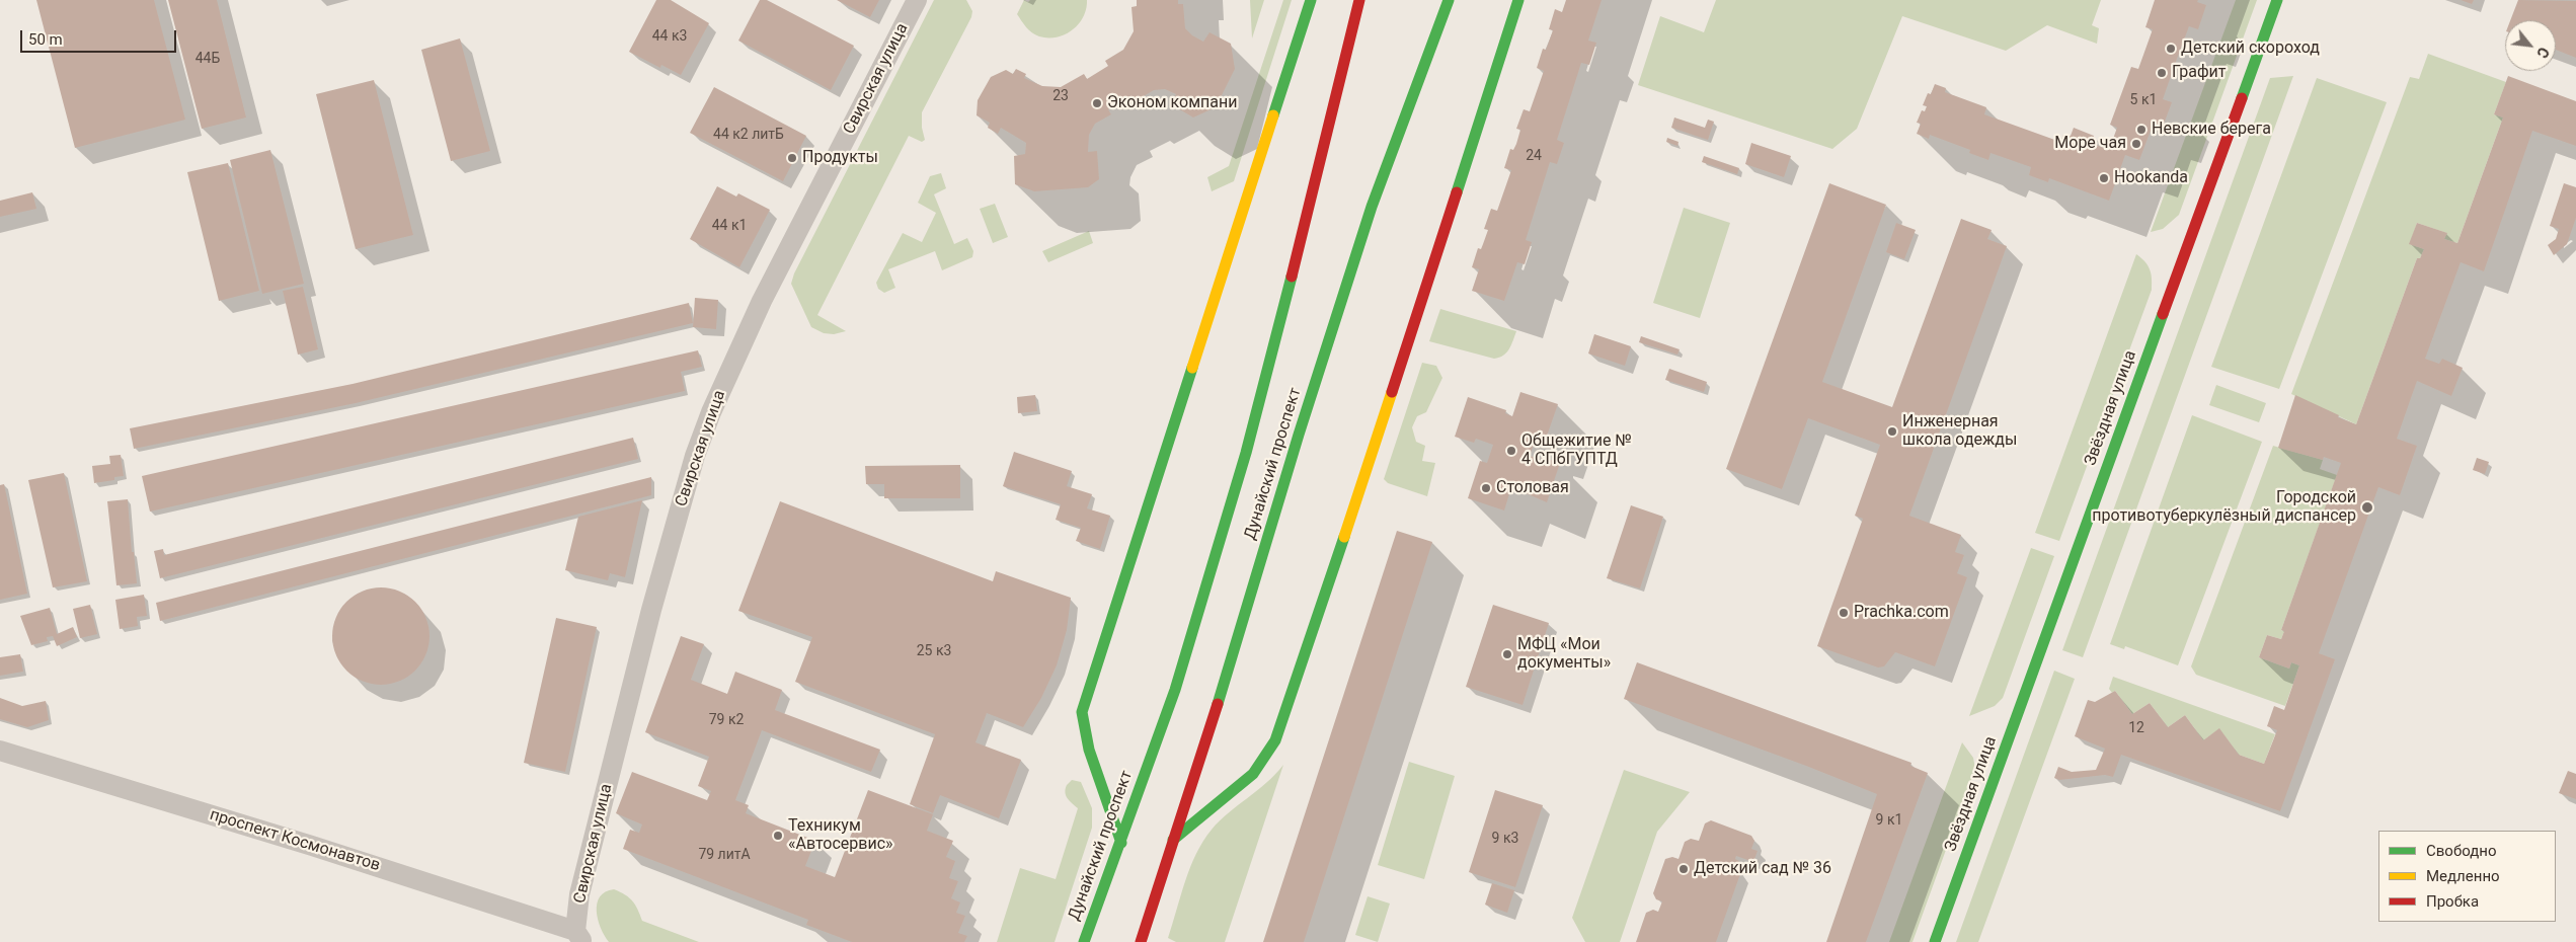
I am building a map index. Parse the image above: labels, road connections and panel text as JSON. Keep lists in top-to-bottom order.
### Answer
{
  "streets": {
    "main road": ["Звёздная улица", "Дунайский проспект"],
    "street": ["Свирская улица", "проспект Космонавтов"]
  },
  "crossings": [
    ["Свирская улица", "проспект Космонавтов"]
  ],
  "places": [
    "Детский скороход",
    "Графит",
    "Эконом компани",
    "Невские берега",
    "Море чая",
    "Продукты",
    "Hookanda",
    "Инженерная школа одежды",
    "Общежитие № 4 СПбГУПТД",
    "Столовая",
    "Городской противотуберкулёзный диспансер",
    "Prachka.com",
    "МФЦ «Мои документы»",
    "Техникум «Автосервис»",
    "Детский сад № 36"
  ],
  "house_numbers": [
    "44 к3",
    "44Б",
    "23",
    "5 к1",
    "44 к2 литБ",
    "24",
    "44 к1",
    "25 к3",
    "79 к2",
    "12",
    "9 к1",
    "9 к3",
    "79 литА"
  ],
  "legend": ["Свободно", "Медленно", "Пробка"],
  "scale_bar": "50 m",
  "north": "bottom right"
}
